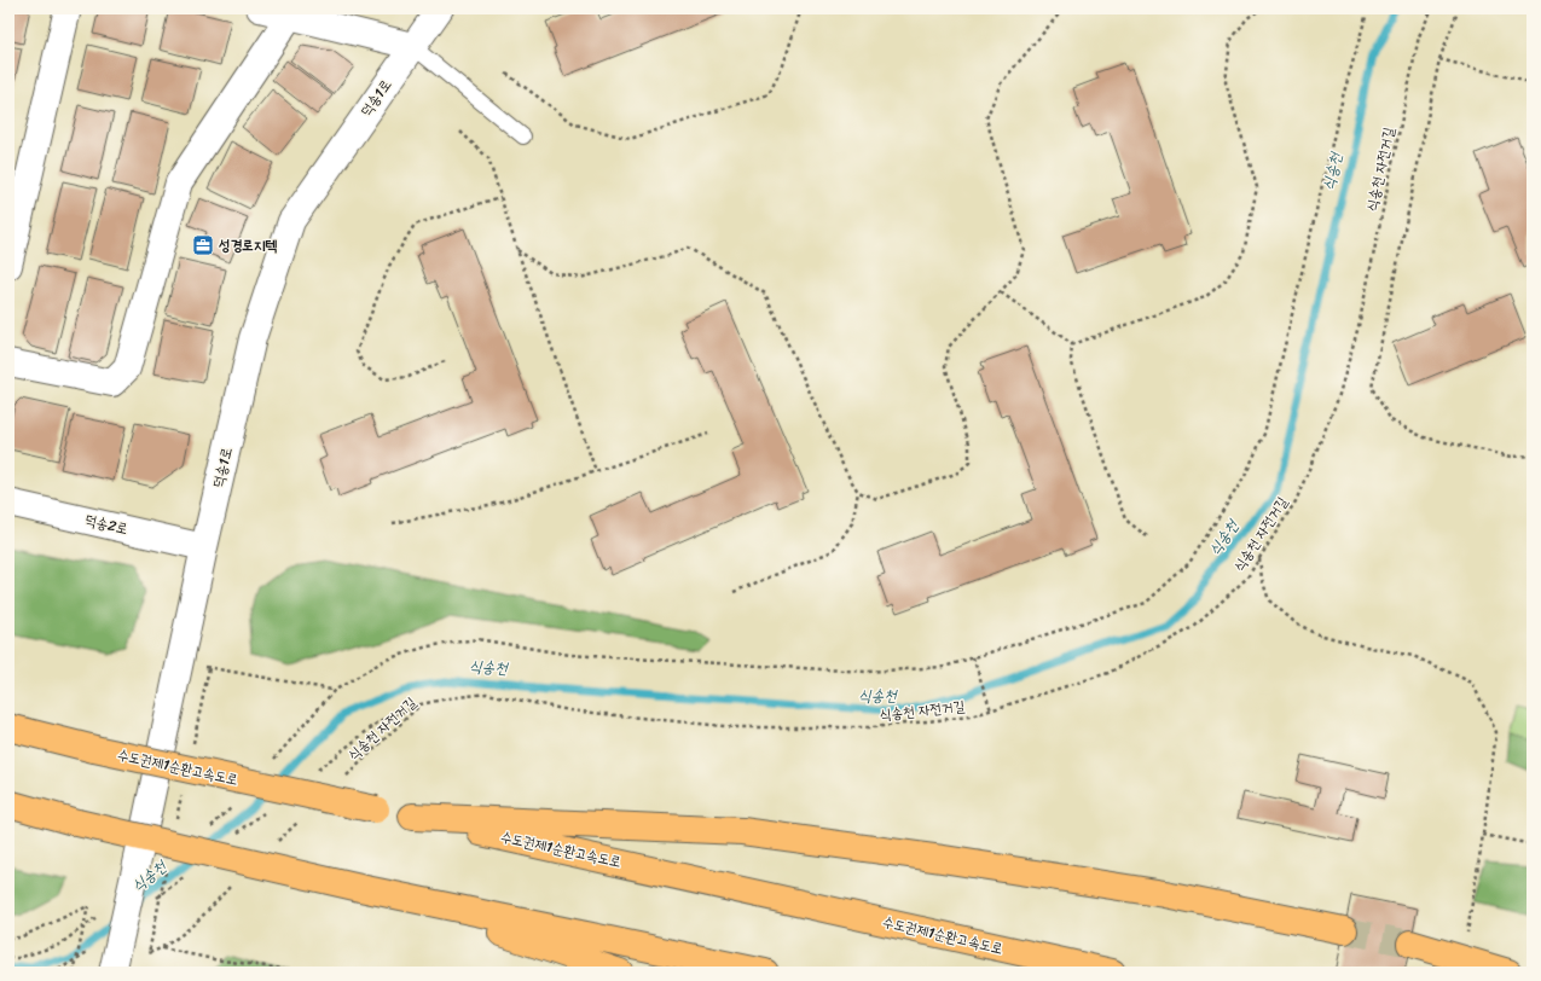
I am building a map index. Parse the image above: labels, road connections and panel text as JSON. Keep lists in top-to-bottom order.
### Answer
{
  "streets": {
    "highway": ["수도권제1순환고속도로"],
    "street": ["덕송1로", "덕송2로"],
    "path": ["식송천 자전거길"]
  },
  "crossings": [
    ["덕송1로", "덕송2로"]
  ],
  "water": ["식송천"],
  "places": {
    "office": ["성경로지텍"]
  }
}
